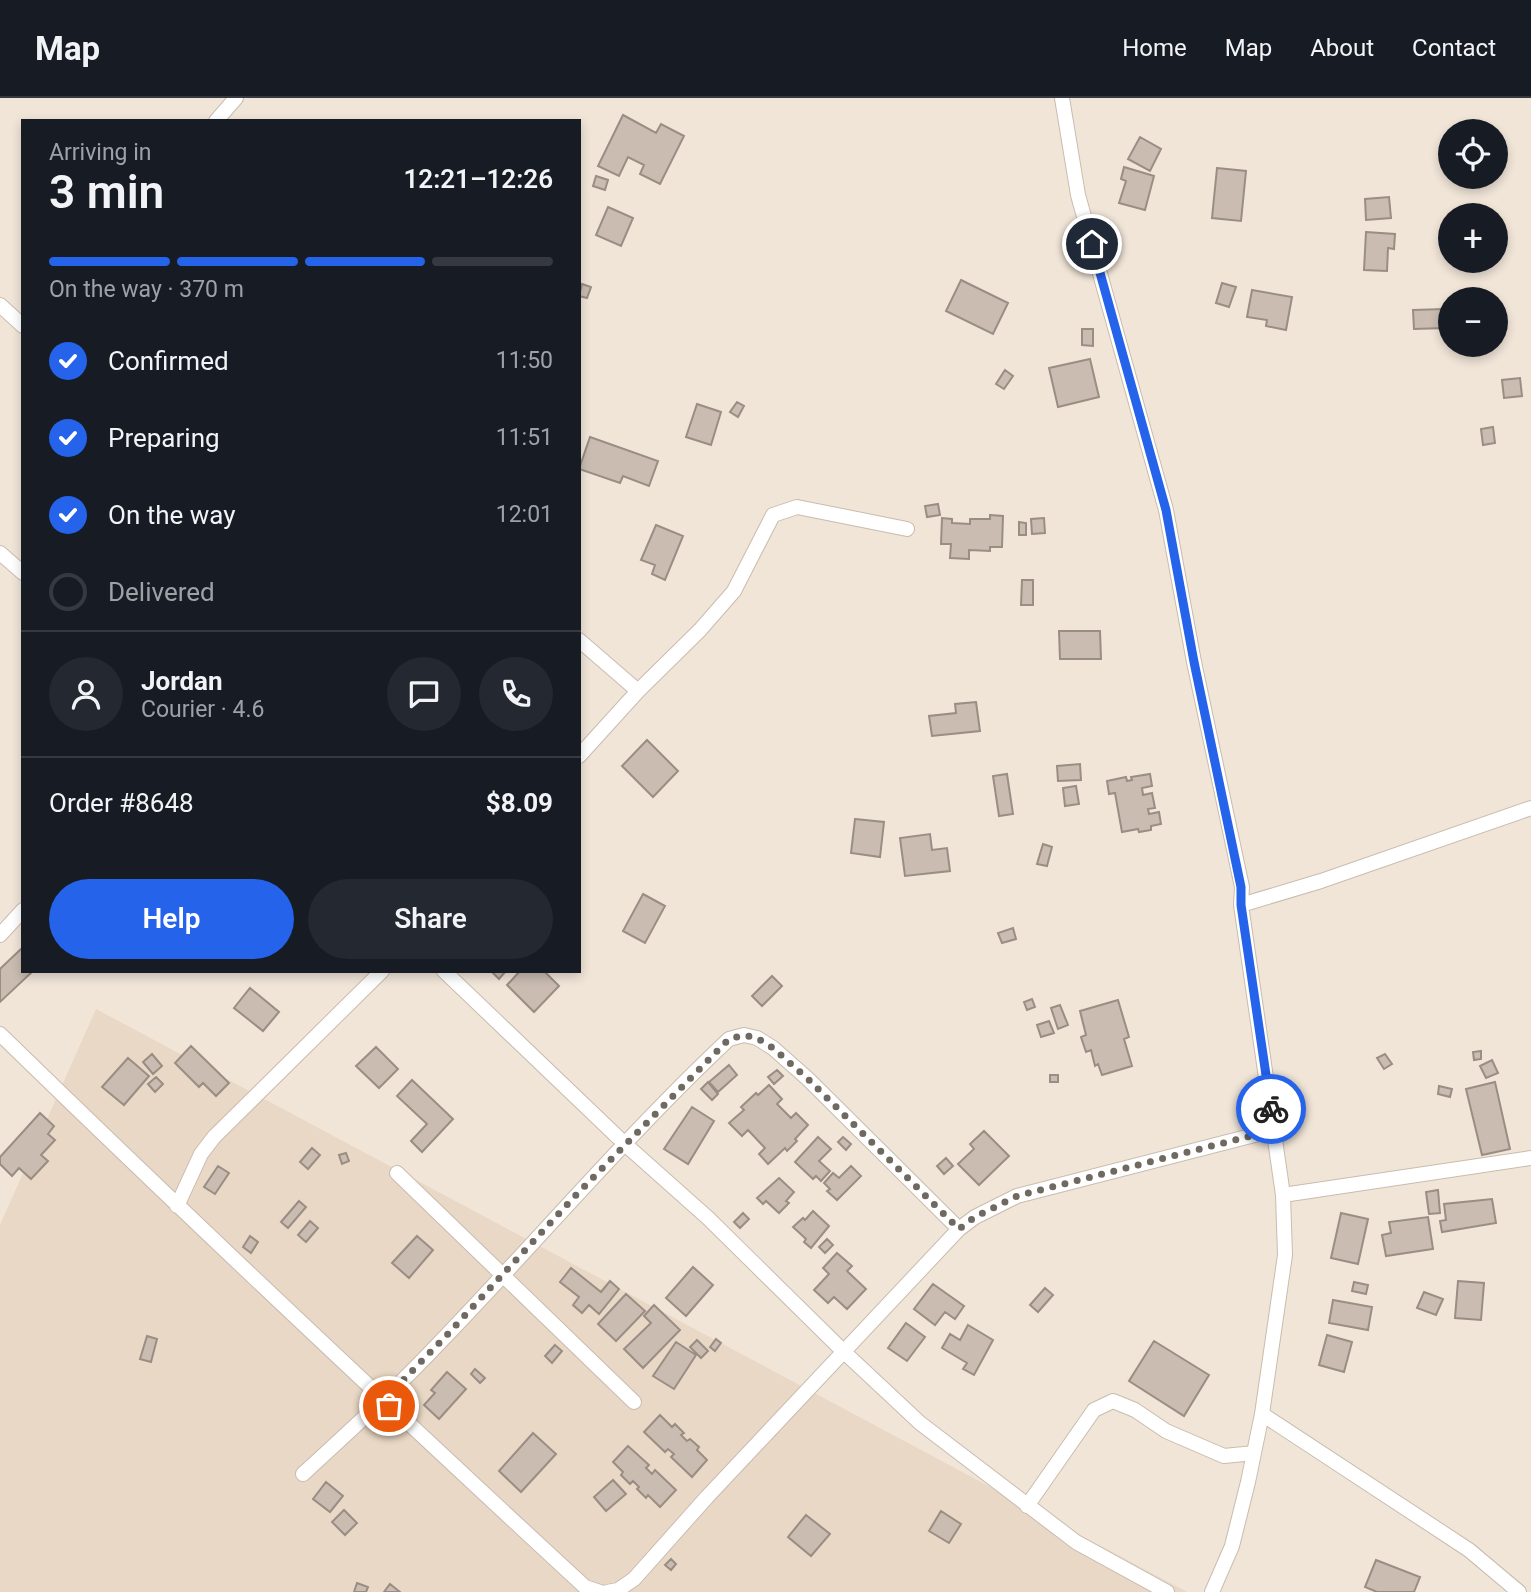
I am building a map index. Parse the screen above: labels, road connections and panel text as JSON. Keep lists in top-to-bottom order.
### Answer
{
  "page": {
    "header": "Map",
    "nav": [
      "Home",
      "Map",
      "About",
      "Contact"
    ],
    "map_buttons": ["+", "−"],
    "heading": ["3 min", "Arriving in", "12:21–12:26"],
    "panel": [
      "Jordan",
      "Courier · 4.6",
      "Order #8648",
      "$8.09"
    ],
    "bar": "On the way · 370 m",
    "list": [
      ["Confirmed", "11:50"],
      ["Preparing", "11:51"],
      ["On the way", "12:01"],
      "Delivered"
    ],
    "buttons": ["Help", "Share"]
  }
}
